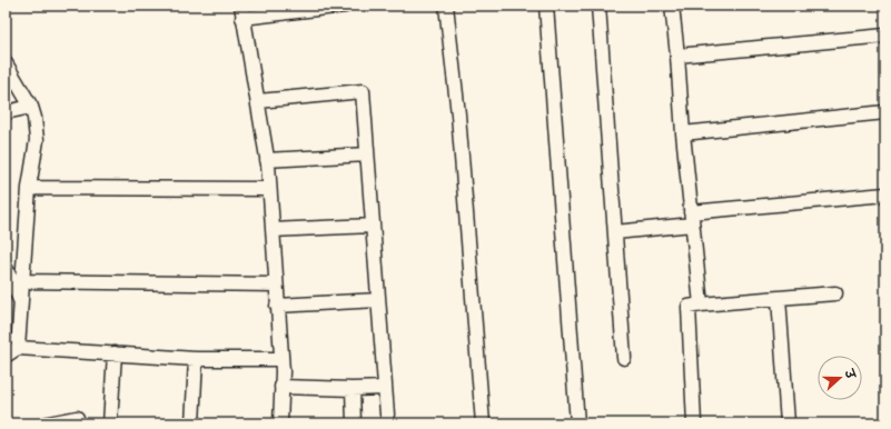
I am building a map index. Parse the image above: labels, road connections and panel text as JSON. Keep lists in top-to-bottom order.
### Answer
{
  "north": "right"
}
